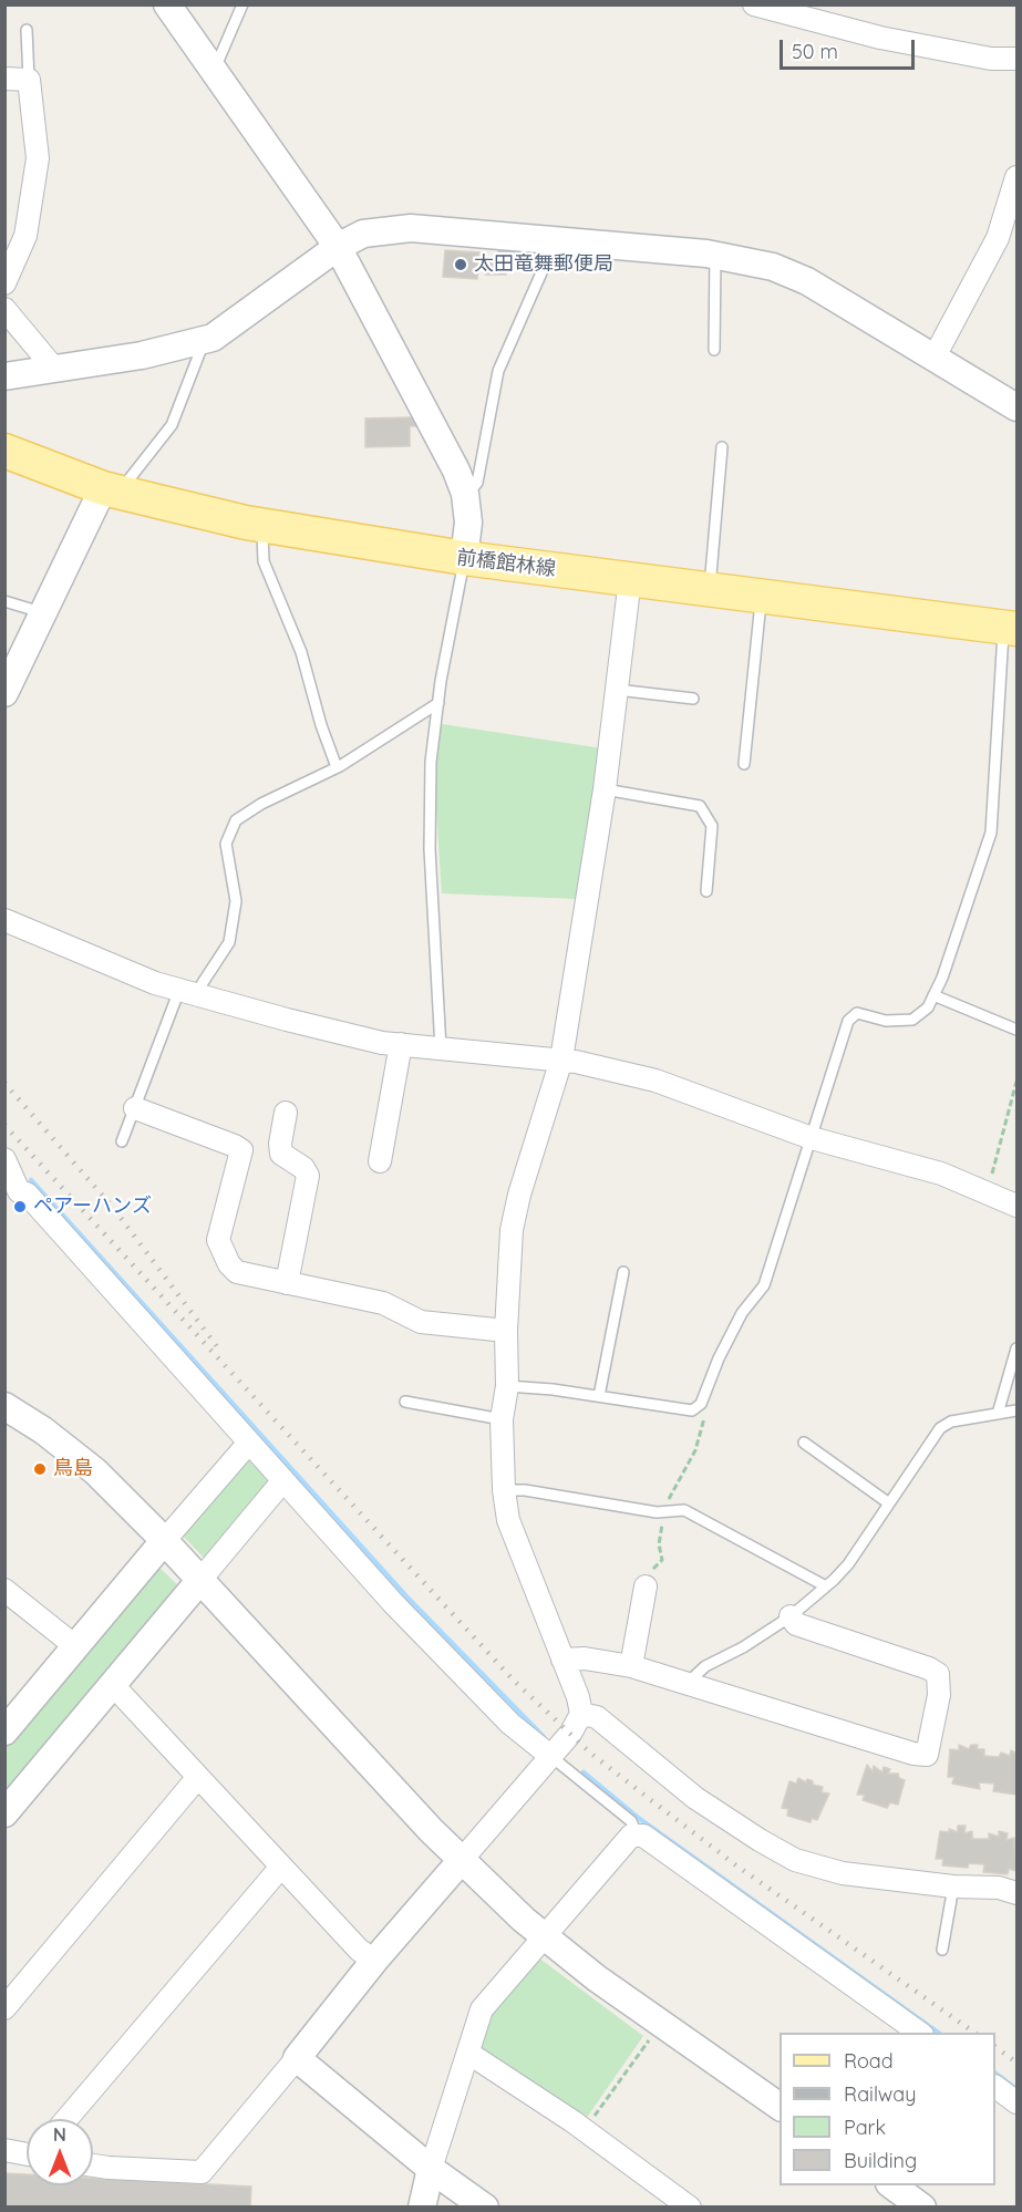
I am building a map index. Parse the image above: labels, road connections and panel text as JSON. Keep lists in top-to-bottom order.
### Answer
{
  "streets": {
    "main road": ["前橋館林線"]
  },
  "places": ["太田竜舞郵便局", "ペアーハンズ", "鳥島"],
  "legend": [
    "Road",
    "Railway",
    "Park",
    "Building"
  ],
  "scale_bar": "50 m",
  "north": "top"
}
